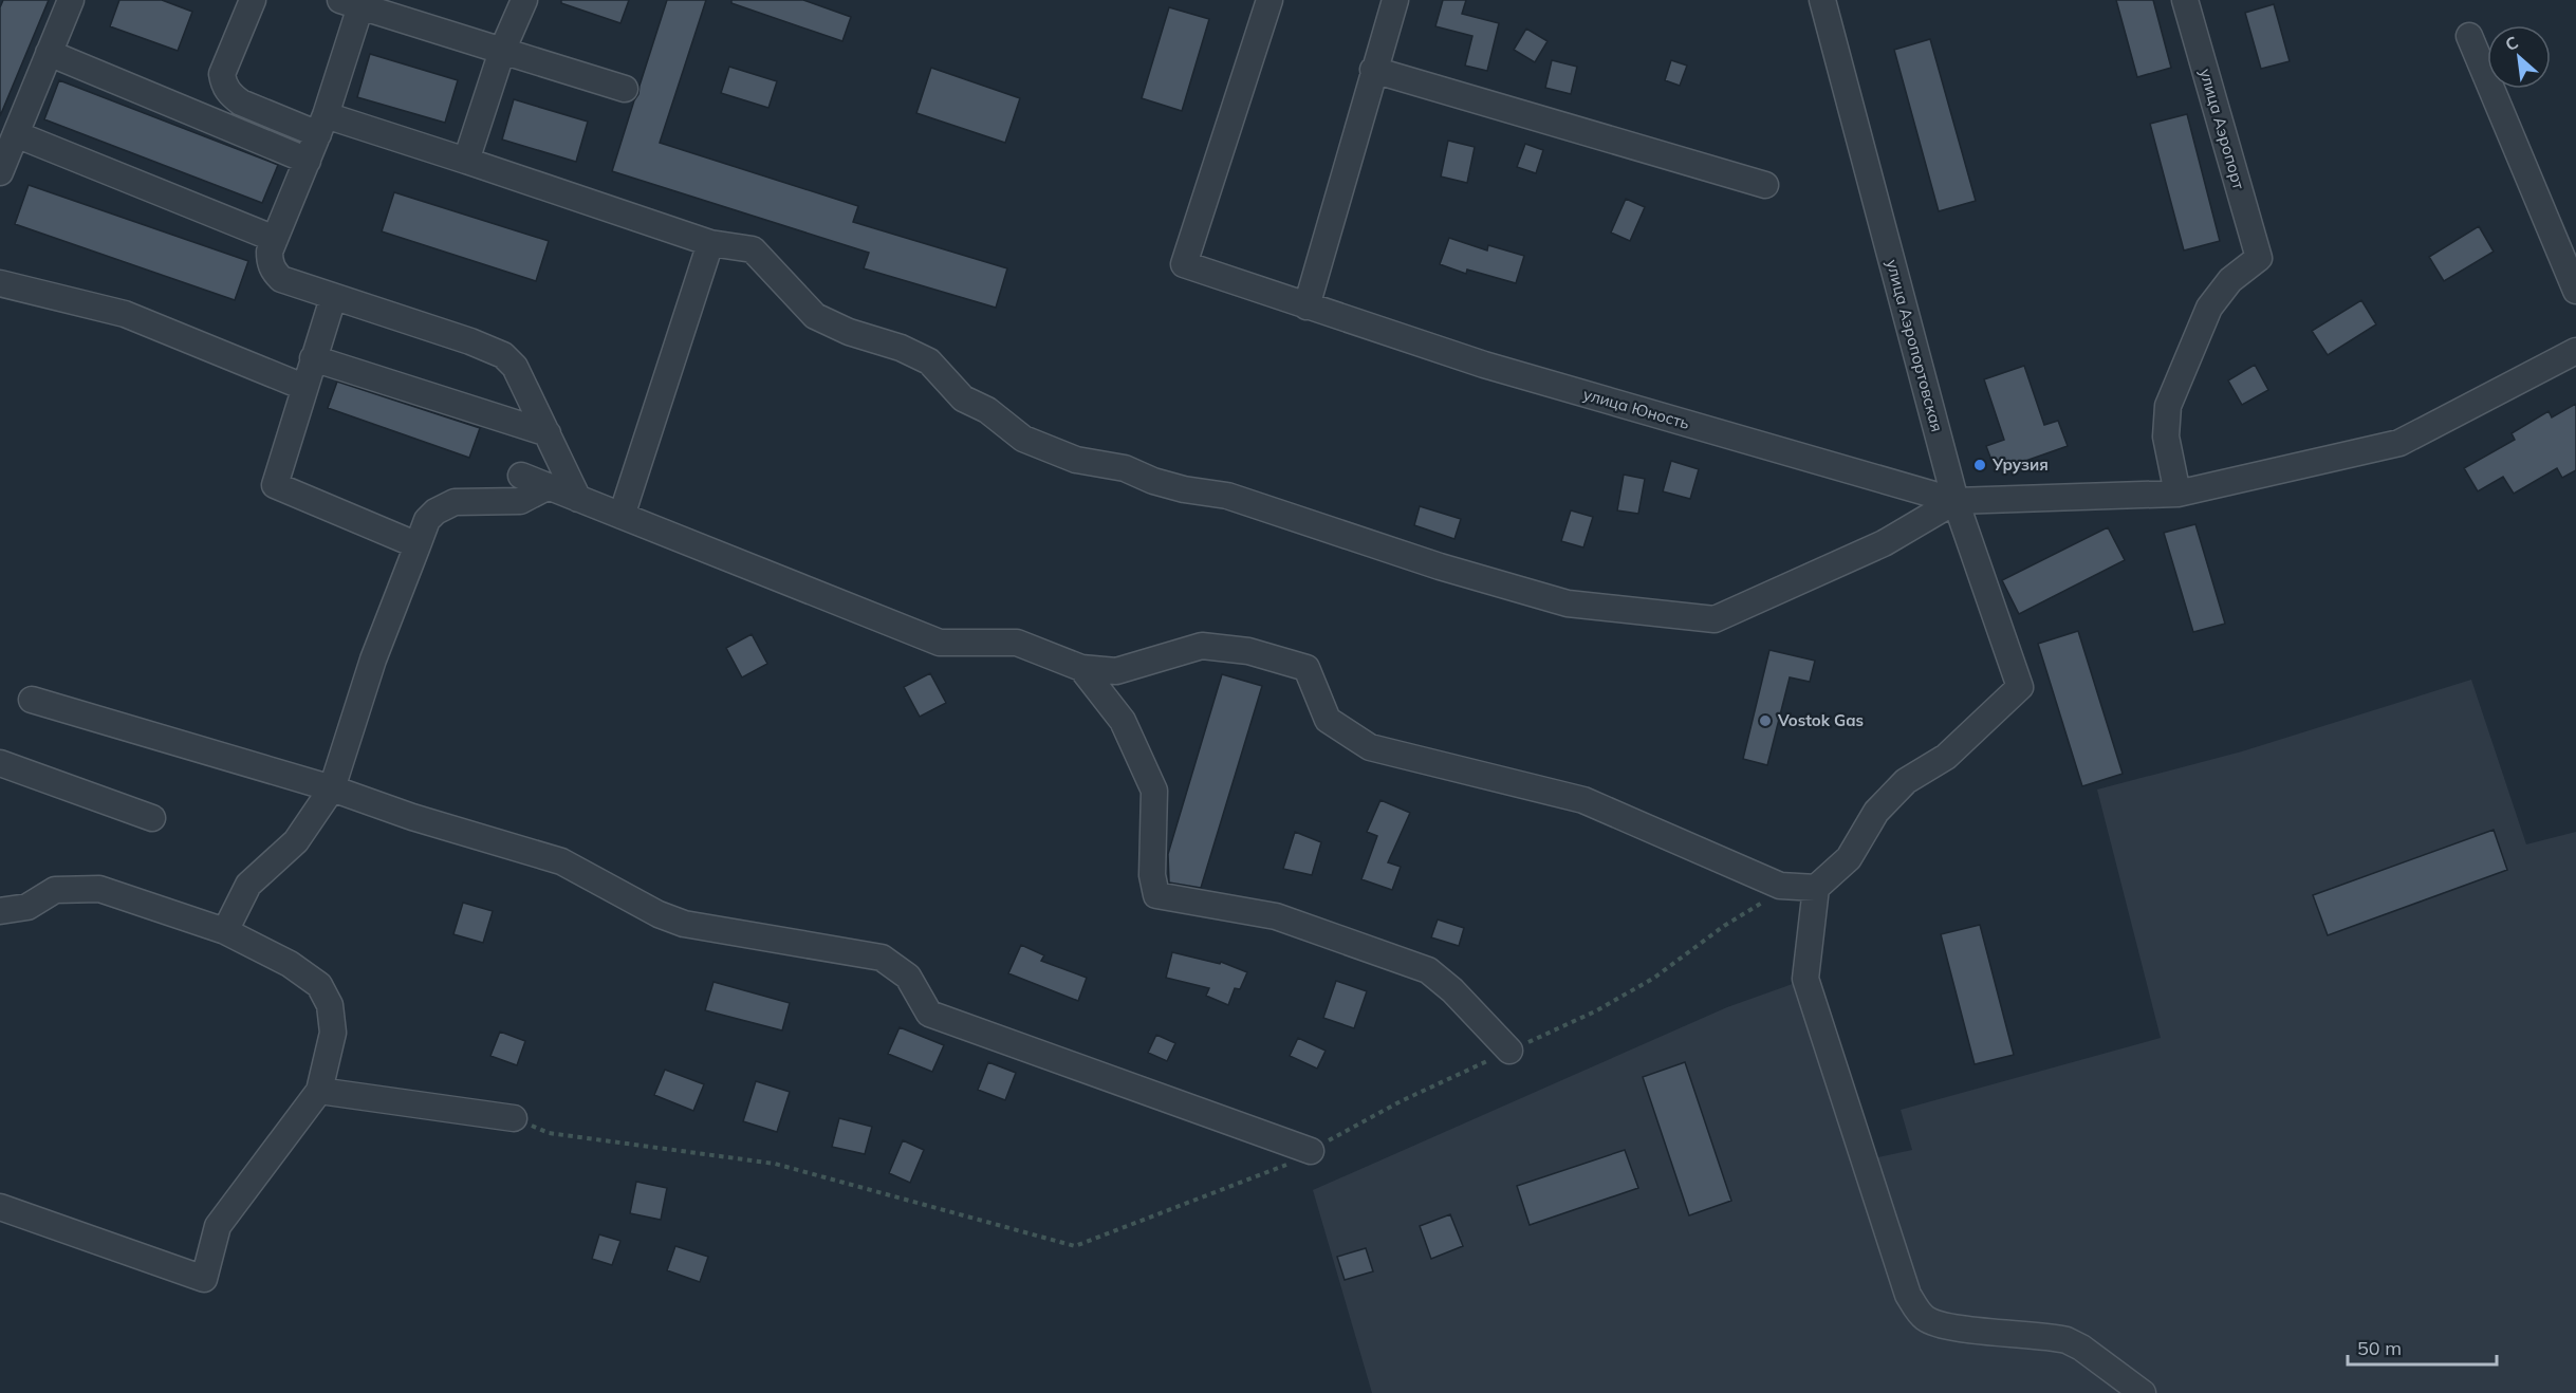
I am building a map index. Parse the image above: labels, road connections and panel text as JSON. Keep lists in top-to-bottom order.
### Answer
{
  "streets": {
    "street": ["улица Аэропорт", "улица Аэропортовская", "улица Юность"]
  },
  "crossings": [
    ["улица Аэропортовская", "улица Юность"]
  ],
  "places": ["Урузия", "Vostok Gas"],
  "scale_bar": "50 m",
  "north": "top left"
}
